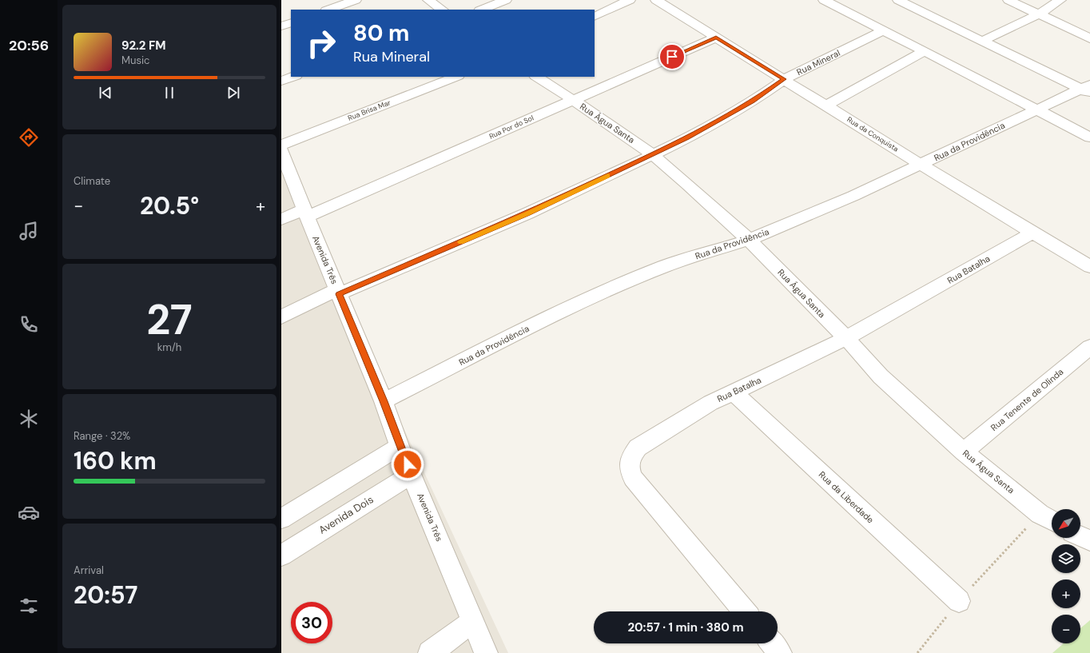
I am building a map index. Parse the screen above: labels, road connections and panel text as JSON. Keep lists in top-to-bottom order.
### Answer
{
  "streets": {
    "street": [
      "Rua Mineral",
      "Rua Brisa Mar",
      "Rua Água Santa",
      "Rua Por do Sol",
      "Rua da Conquista",
      "Rua da Providência",
      "Avenida Três",
      "Rua Batalha",
      "Rua Tenente de Olinda",
      "Rua da Liberdade",
      "Avenida Dois"
    ]
  },
  "crossings": [
    ["Rua Mineral", "Rua Água Santa"],
    ["Rua Mineral", "Rua da Conquista"],
    ["Rua Mineral", "Avenida Três"],
    ["Rua Água Santa", "Rua Por do Sol"],
    ["Rua Água Santa", "Rua da Providência"],
    ["Rua Água Santa", "Rua Batalha"],
    ["Rua Água Santa", "Rua Tenente de Olinda"],
    ["Rua Por do Sol", "Rua da Conquista"],
    ["Rua Por do Sol", "Avenida Três"],
    ["Rua da Conquista", "Rua da Providência"],
    ["Rua da Conquista", "Rua Batalha"],
    ["Rua da Providência", "Avenida Três"],
    ["Avenida Três", "Avenida Dois"],
    ["Rua Batalha", "Rua da Liberdade"]
  ],
  "north": "bottom left",
  "page": {
    "tabs": "20:56",
    "turn": ["80 m", "Rua Mineral"],
    "song": ["92.2 FM", "Music"],
    "tile": [
      "Climate",
      ["27", "km/h"],
      ["Range · 32%", "160 km"],
      ["Arrival", "20:57"]
    ],
    "heat": ["−", "20.5°", "+"],
    "map_buttons": ["+", "−"],
    "limit": "30",
    "trip": "20:57 · 1 min · 380 m"
  }
}
